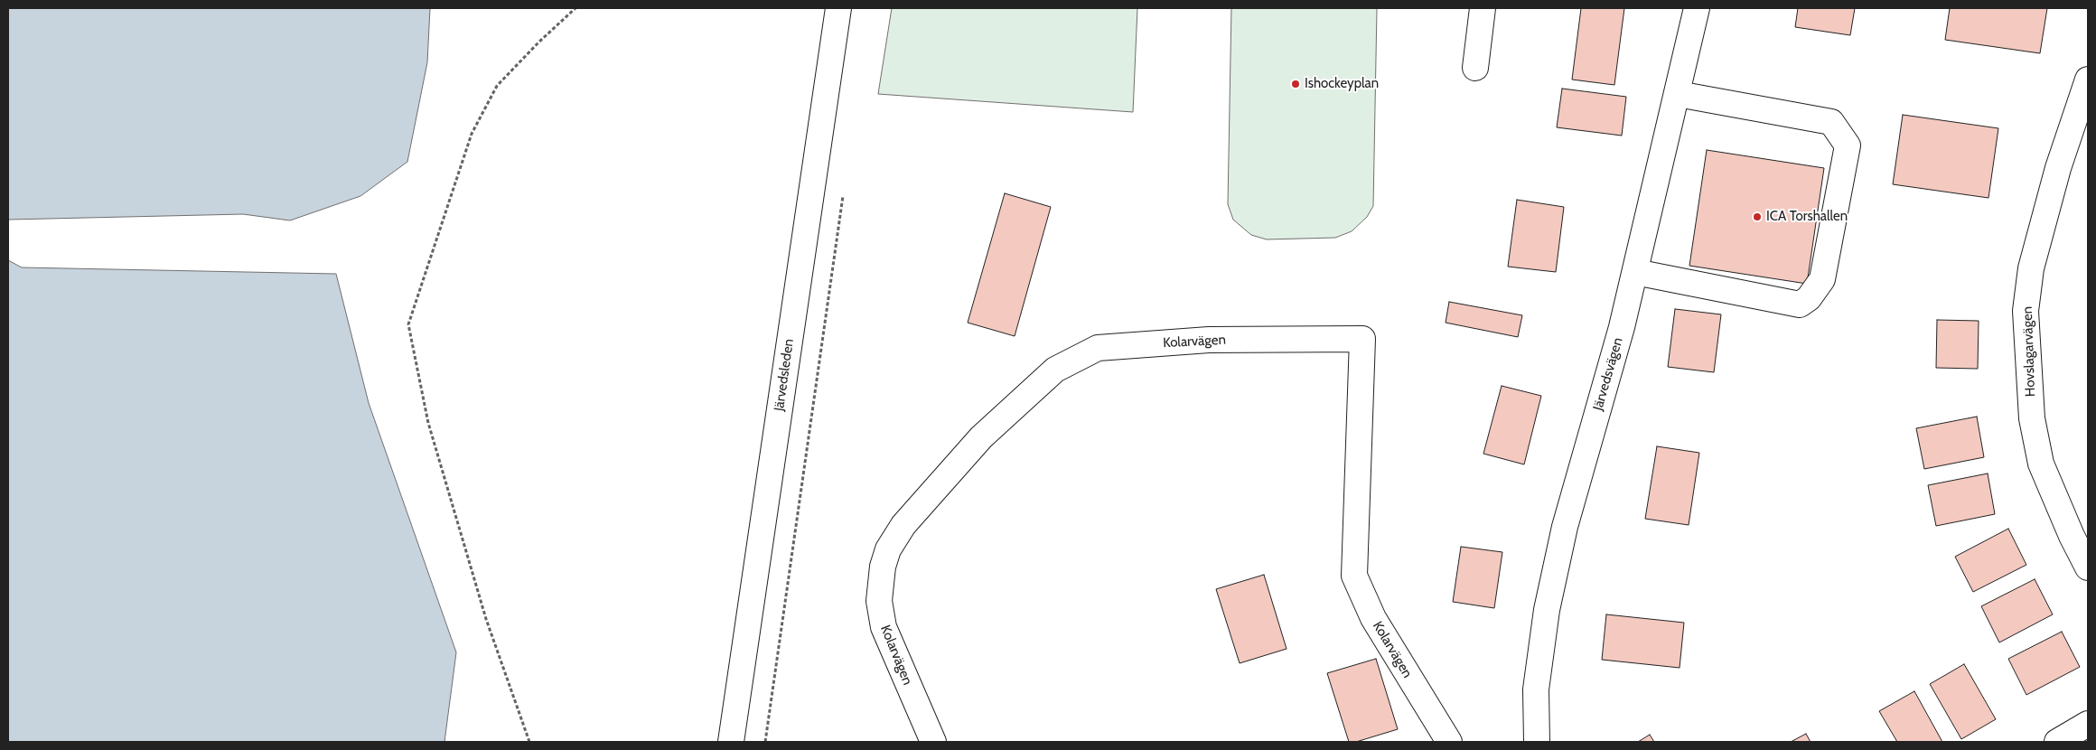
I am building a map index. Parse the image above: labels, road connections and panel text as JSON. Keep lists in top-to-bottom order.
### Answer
{
  "streets": {
    "street": [
      "Kolarvägen",
      "Hovslagarvägen",
      "Järvedsvägen",
      "Järvedsleden"
    ]
  },
  "places": ["Ishockeyplan", "ICA Torshallen"]
}
